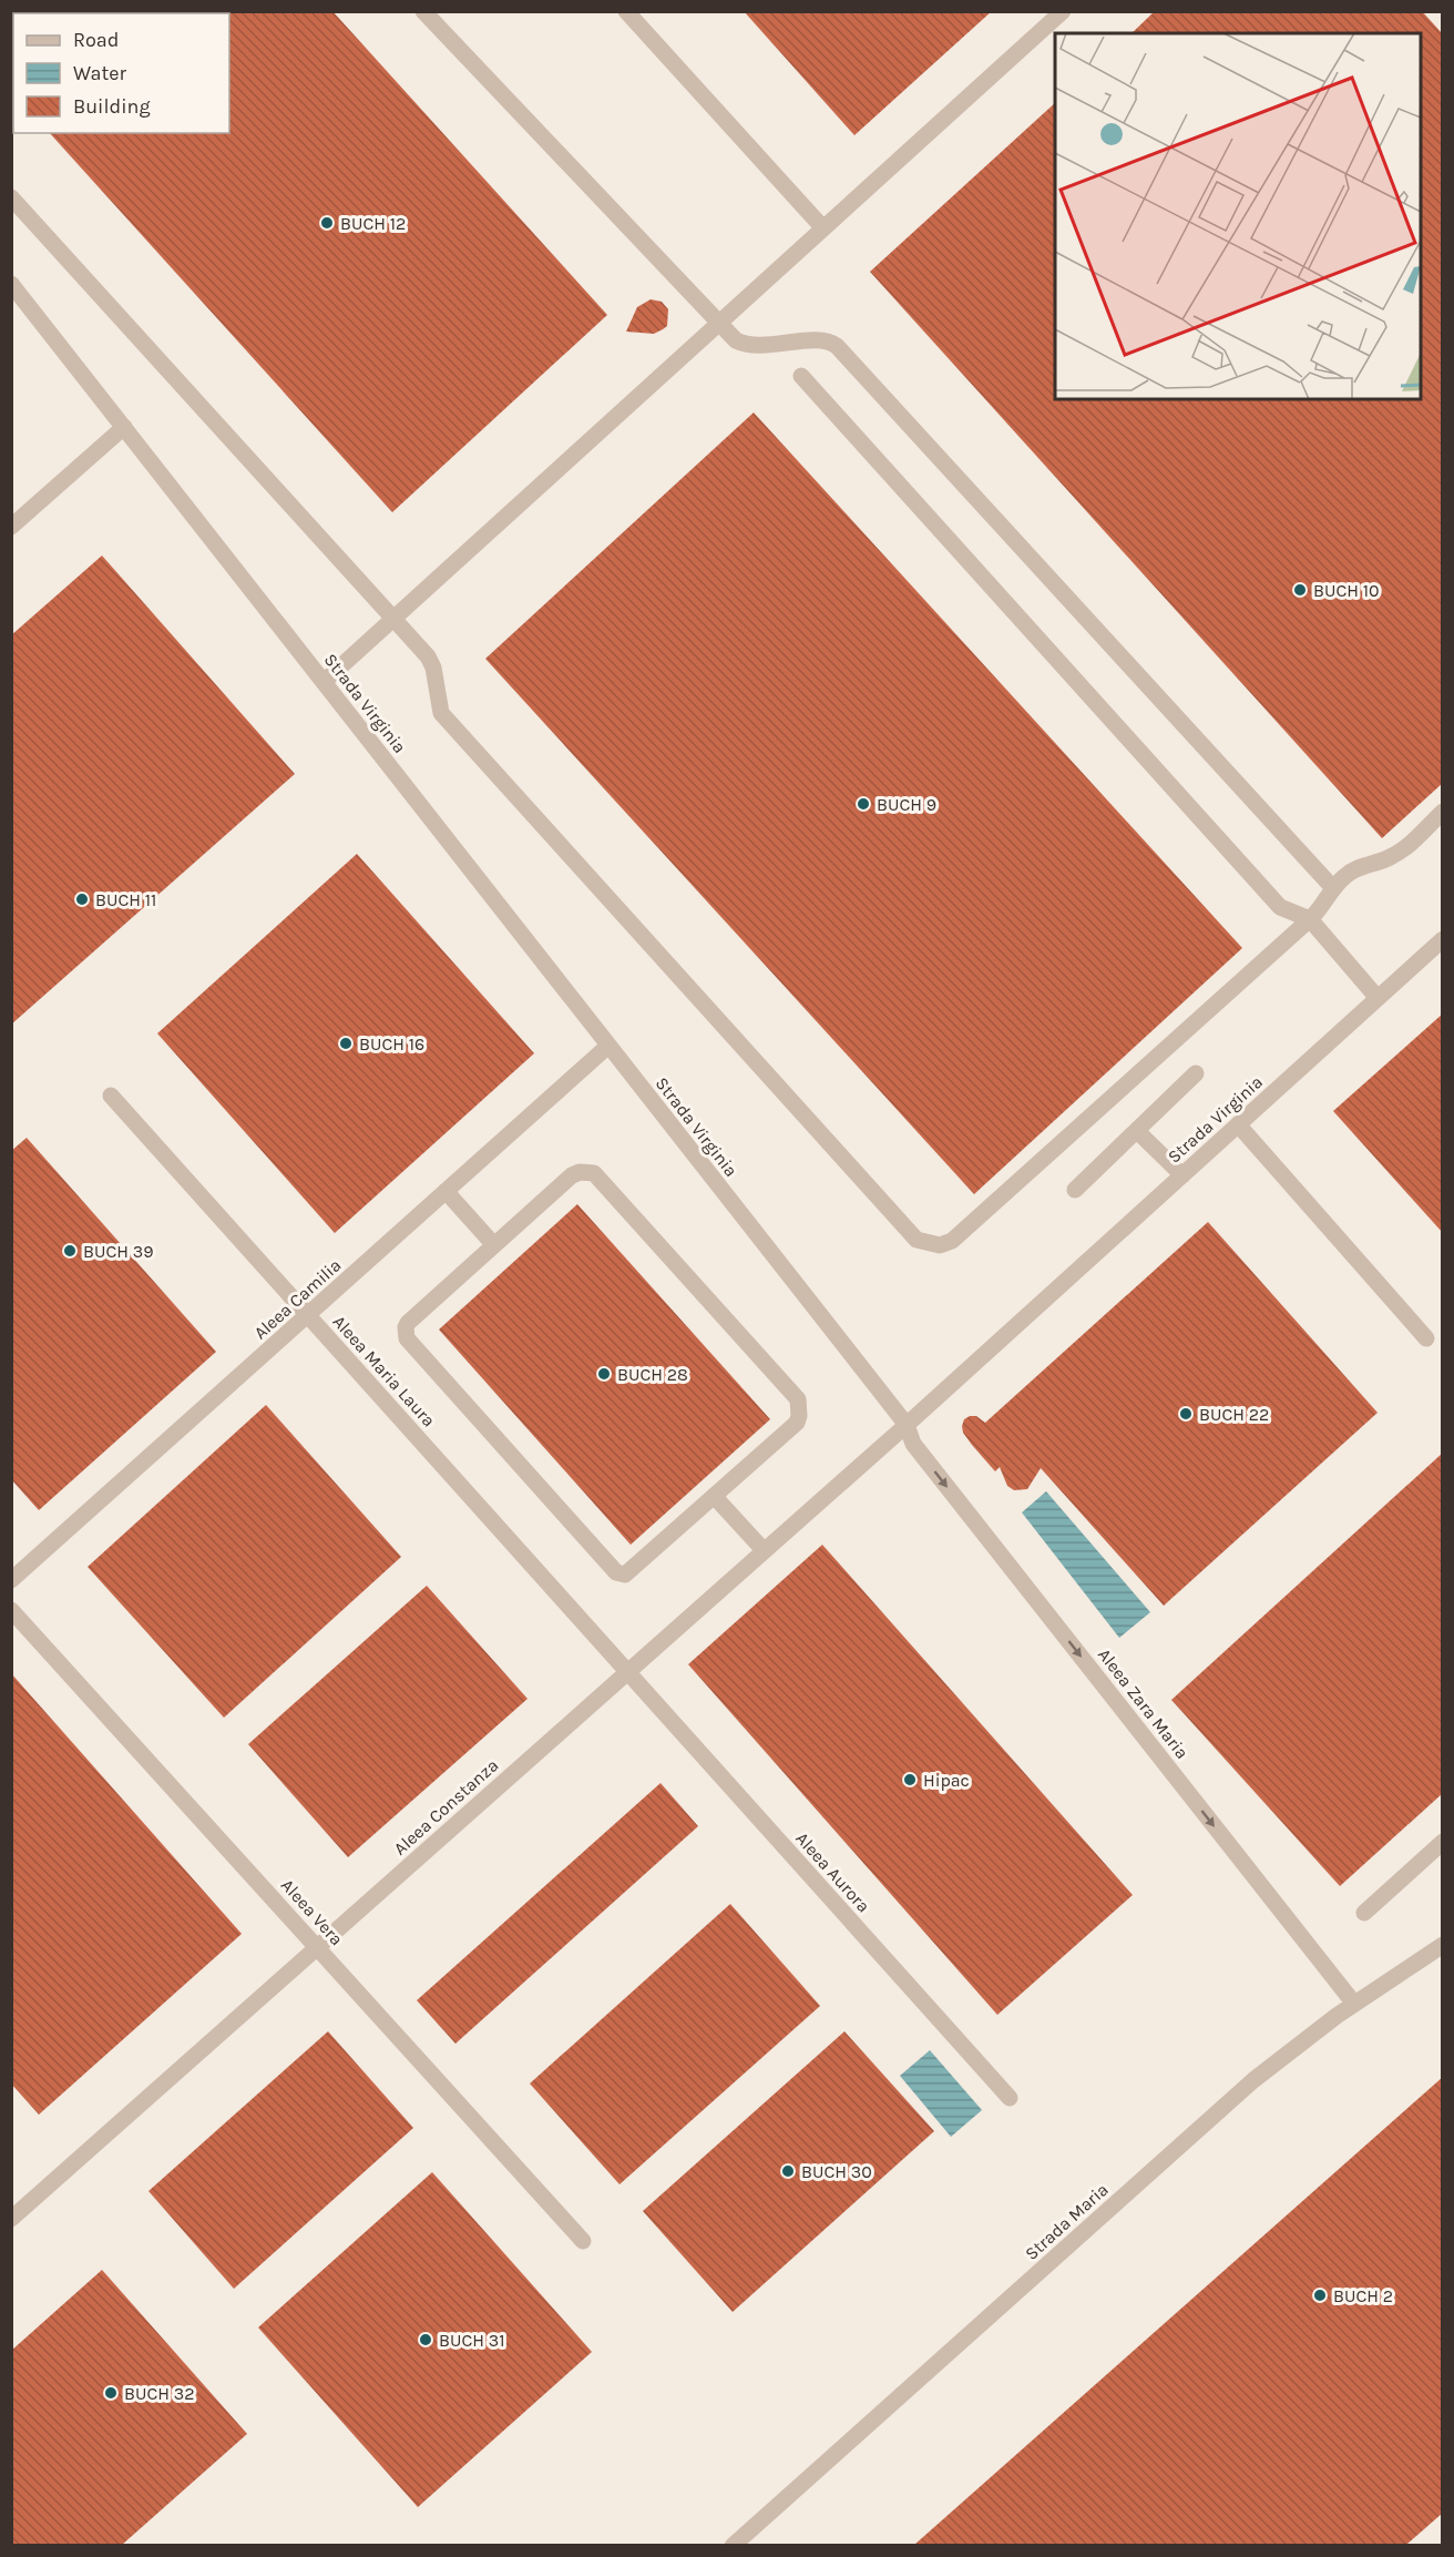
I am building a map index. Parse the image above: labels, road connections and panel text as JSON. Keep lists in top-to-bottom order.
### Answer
{
  "streets": {
    "street": [
      "Strada Virginia",
      "Aleea Camilia",
      "Aleea Maria Laura",
      "Aleea Zara Maria",
      "Aleea Constanza",
      "Aleea Aurora",
      "Aleea Vera",
      "Strada Maria"
    ]
  },
  "crossings": [
    ["Strada Virginia", "Aleea Camilia"],
    ["Strada Virginia", "Aleea Zara Maria"],
    ["Strada Virginia", "Aleea Constanza"],
    ["Aleea Camilia", "Aleea Maria Laura"],
    ["Aleea Maria Laura", "Aleea Constanza"],
    ["Aleea Maria Laura", "Aleea Aurora"],
    ["Aleea Zara Maria", "Aleea Constanza"],
    ["Aleea Zara Maria", "Strada Maria"],
    ["Aleea Constanza", "Aleea Aurora"],
    ["Aleea Constanza", "Aleea Vera"]
  ],
  "one_way": ["Aleea Zara Maria"],
  "places": [
    "BUCH 12",
    "BUCH 10",
    "BUCH 9",
    "BUCH 11",
    "BUCH 16",
    "BUCH 39",
    "BUCH 28",
    "BUCH 22",
    "Hipac",
    "BUCH 30",
    "BUCH 2",
    "BUCH 31",
    "BUCH 32"
  ],
  "legend": ["Road", "Water", "Building"]
}
